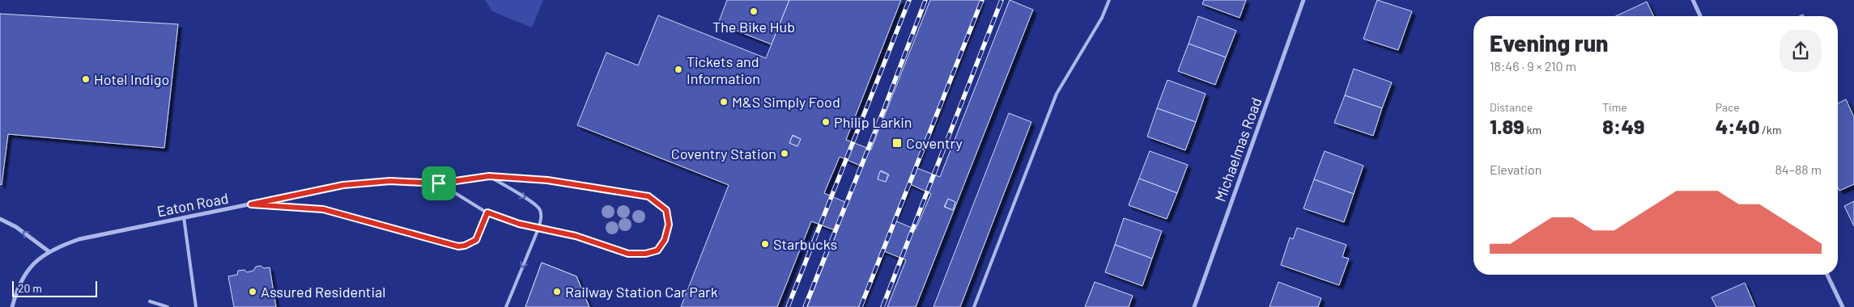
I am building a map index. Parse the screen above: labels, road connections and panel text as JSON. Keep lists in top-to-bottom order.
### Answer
{
  "streets": {
    "street": ["Michaelmas Road", "Eaton Road"]
  },
  "places": {
    "other": [
      "The Bike Hub",
      "Tickets and Information",
      "Hotel Indigo",
      "M&S Simply Food",
      "Philip Larkin",
      "Coventry Station",
      "Starbucks",
      "Assured Residential",
      "Railway Station Car Park"
    ],
    "transit": ["Coventry"]
  },
  "scale_bar": "20 m",
  "page": {
    "heading": ["Evening run", "18:46 · 9 × 210 m"],
    "stats": [
      ["Distance", "1.89 km"],
      ["Time", "8:49"],
      ["Pace", "4:40 /km"]
    ],
    "chart": ["Elevation", "84–88 m"],
    "scale": "20 m"
  }
}
